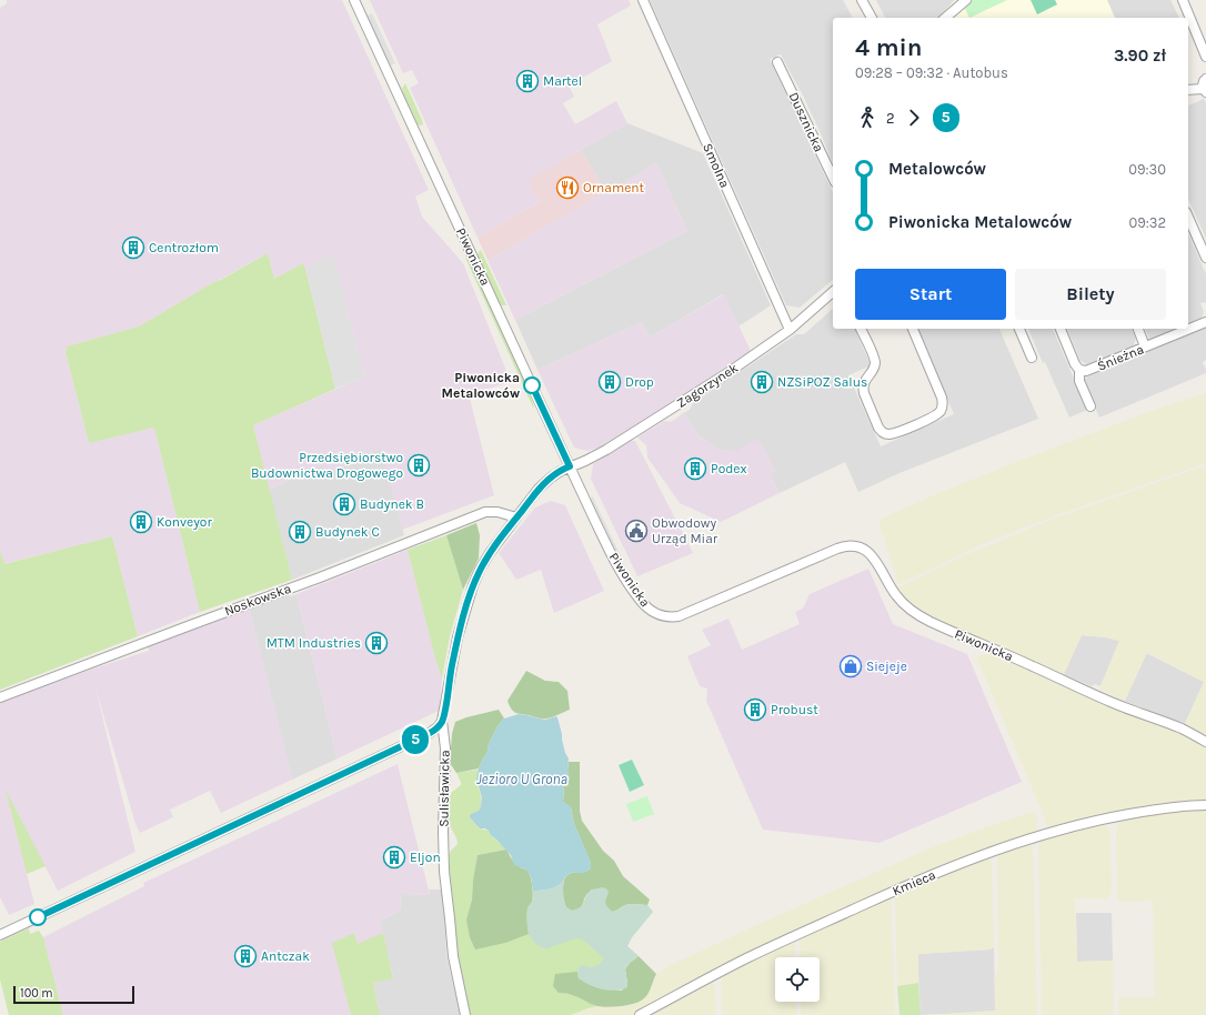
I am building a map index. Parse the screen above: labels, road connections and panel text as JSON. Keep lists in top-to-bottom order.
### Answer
{
  "streets": {
    "street": [
      "Dusznicka",
      "Smolna",
      "Piwonicka",
      "Śnieżna",
      "Zagorzynek",
      "Noskowska",
      "Sulisławicka",
      "Kmieca"
    ]
  },
  "crossings": [
    ["Smolna", "Zagorzynek"],
    ["Piwonicka", "Zagorzynek"],
    ["Piwonicka", "Sulisławicka"],
    ["Zagorzynek", "Sulisławicka"],
    ["Noskowska", "Sulisławicka"]
  ],
  "water": ["Jezioro U Grona"],
  "places": {
    "building": [
      "Martel",
      "Centrozłom",
      "Drop",
      "NZSiPOZ Salus",
      "Przedsiębiorstwo Budownictwa Drogowego",
      "Podex",
      "Budynek B",
      "Konveyor",
      "Budynek C",
      "MTM Industries",
      "Probust",
      "Eljon",
      "Antczak"
    ],
    "restaurant": ["Ornament"],
    "other": ["Piwonicka Metalowców"],
    "public building": ["Obwodowy Urząd Miar"],
    "shop": ["Siejeje"]
  },
  "lines": ["bus line 5"],
  "scale_bar": "100 m",
  "page": {
    "on_map": "5",
    "heading": ["4 min", "09:28 – 09:32 · Autobus", "3.90 zł"],
    "legs": ["2", "5"],
    "list": [
      {
        "name": "Metalowców",
        "value": "09:30"
      },
      {
        "name": "Piwonicka Metalowców",
        "value": "09:32"
      }
    ],
    "buttons": ["Start", "Bilety"],
    "scale": "100 m"
  }
}
